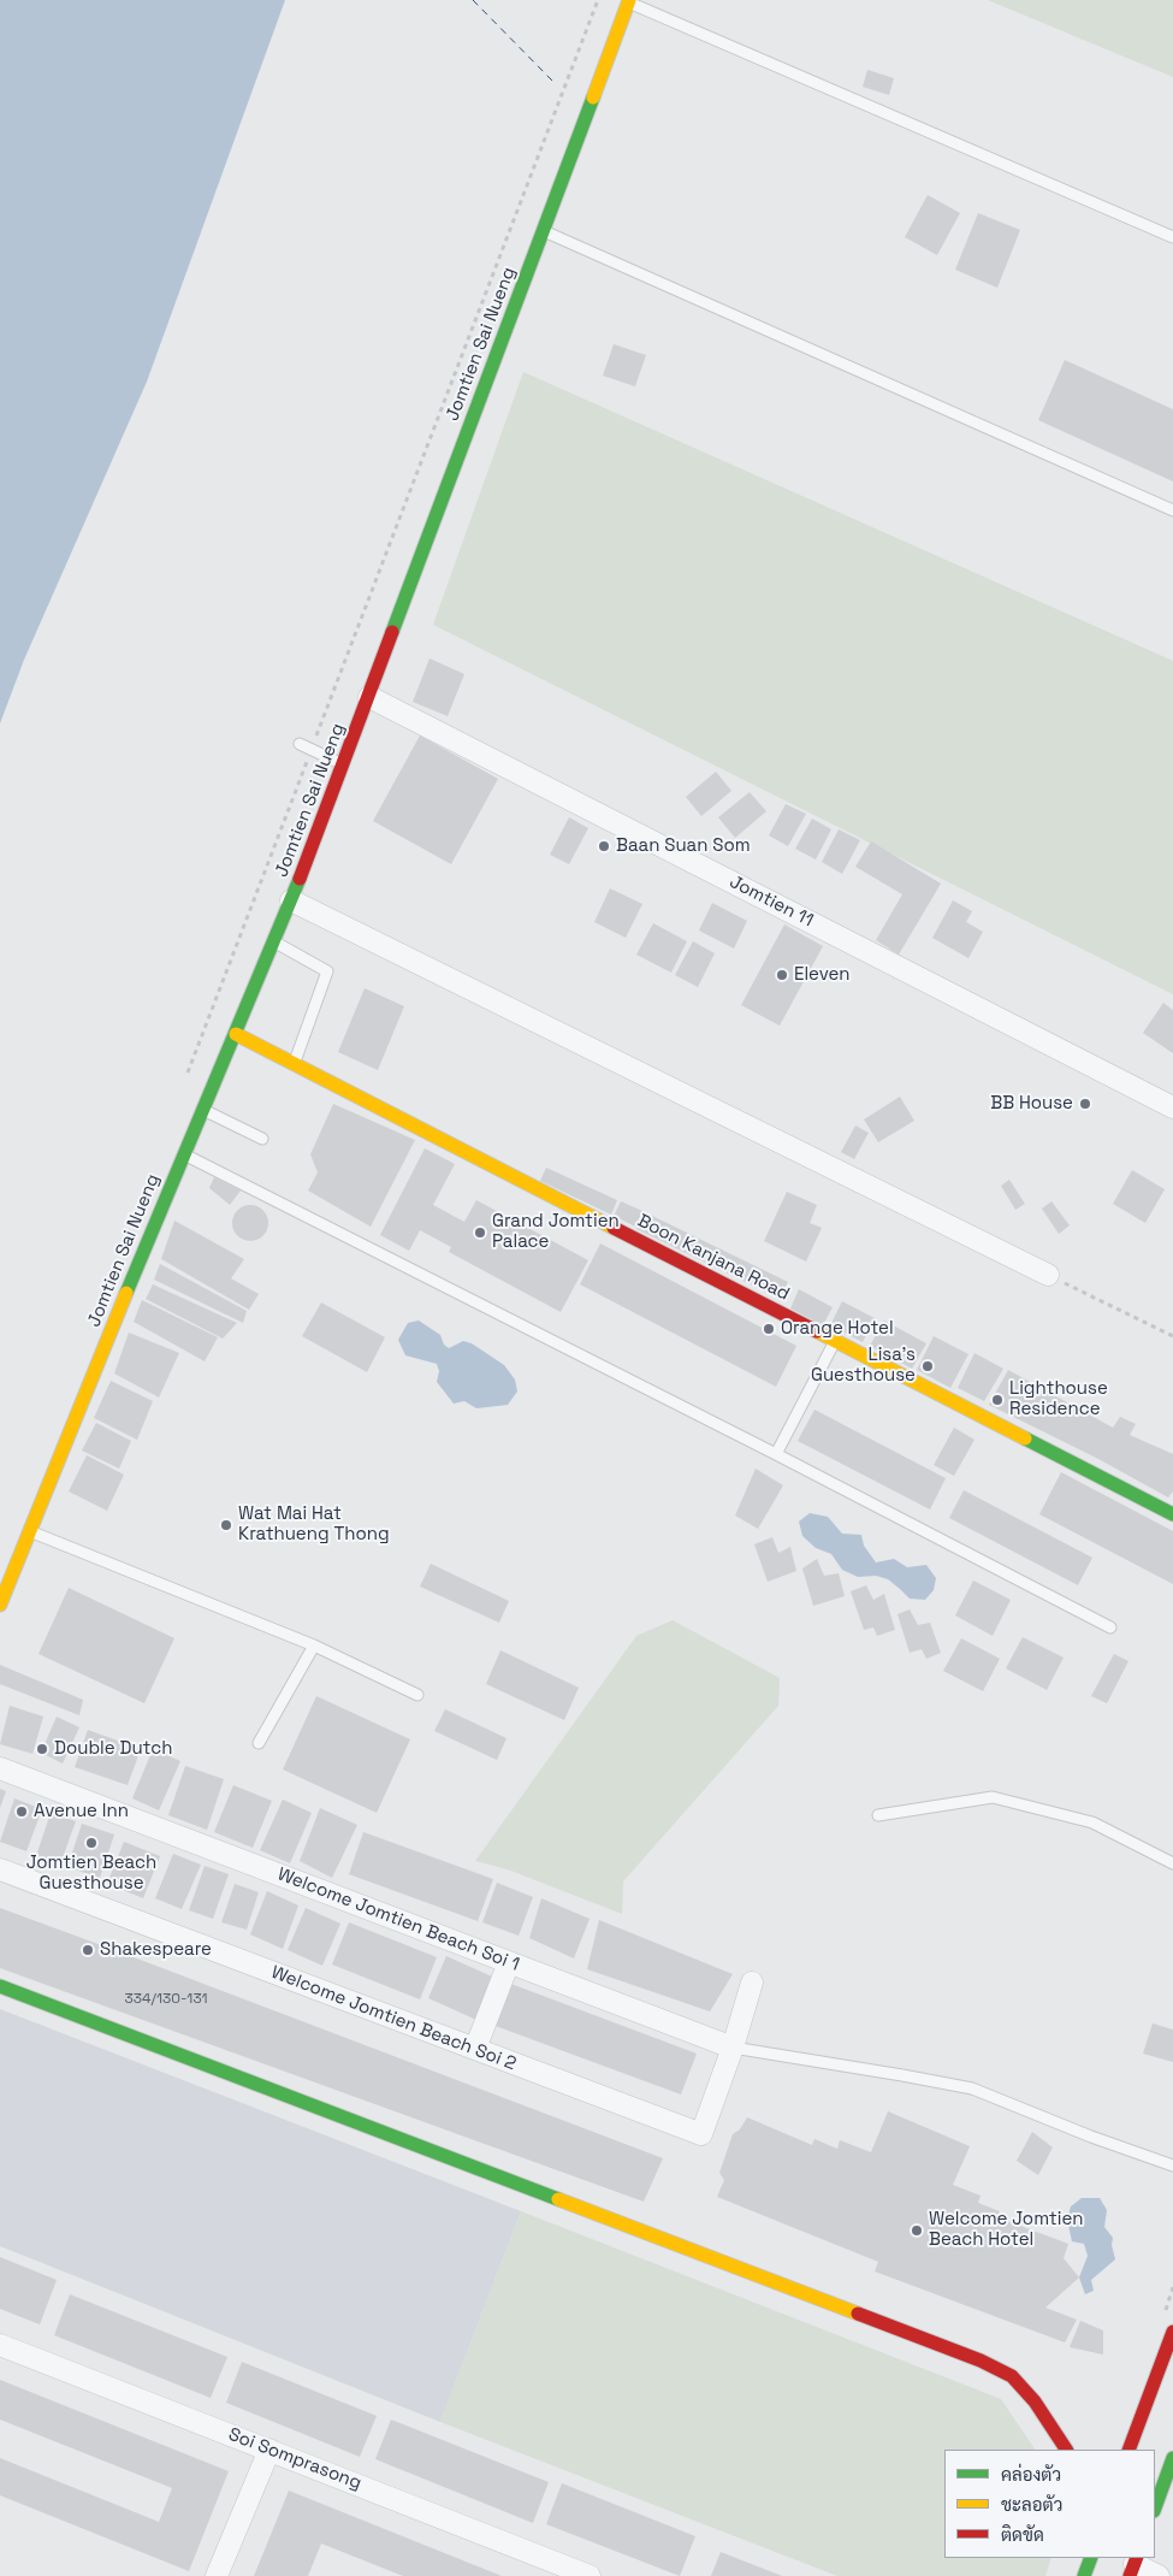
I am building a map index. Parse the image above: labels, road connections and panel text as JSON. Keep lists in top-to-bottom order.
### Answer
{
  "streets": {
    "street": [
      "Jomtien Sai Nueng",
      "Jomtien 11",
      "Boon Kanjana Road",
      "Welcome Jomtien Beach Soi 1",
      "Welcome Jomtien Beach Soi 2",
      "Soi Somprasong"
    ]
  },
  "crossings": [
    ["Jomtien Sai Nueng", "Jomtien 11"],
    ["Jomtien Sai Nueng", "Boon Kanjana Road"],
    ["Welcome Jomtien Beach Soi 1", "Welcome Jomtien Beach Soi 2"]
  ],
  "places": [
    "Baan Suan Som",
    "Eleven",
    "BB House",
    "Grand Jomtien Palace",
    "Orange Hotel",
    "Lisa's Guesthouse",
    "Lighthouse Residence",
    "Wat Mai Hat Krathueng Thong",
    "Double Dutch",
    "Avenue Inn",
    "Jomtien Beach Guesthouse",
    "Shakespeare",
    "Welcome Jomtien Beach Hotel"
  ],
  "house_numbers": ["334/130-131"],
  "legend": ["คล่องตัว", "ชะลอตัว", "ติดขัด"]
}
